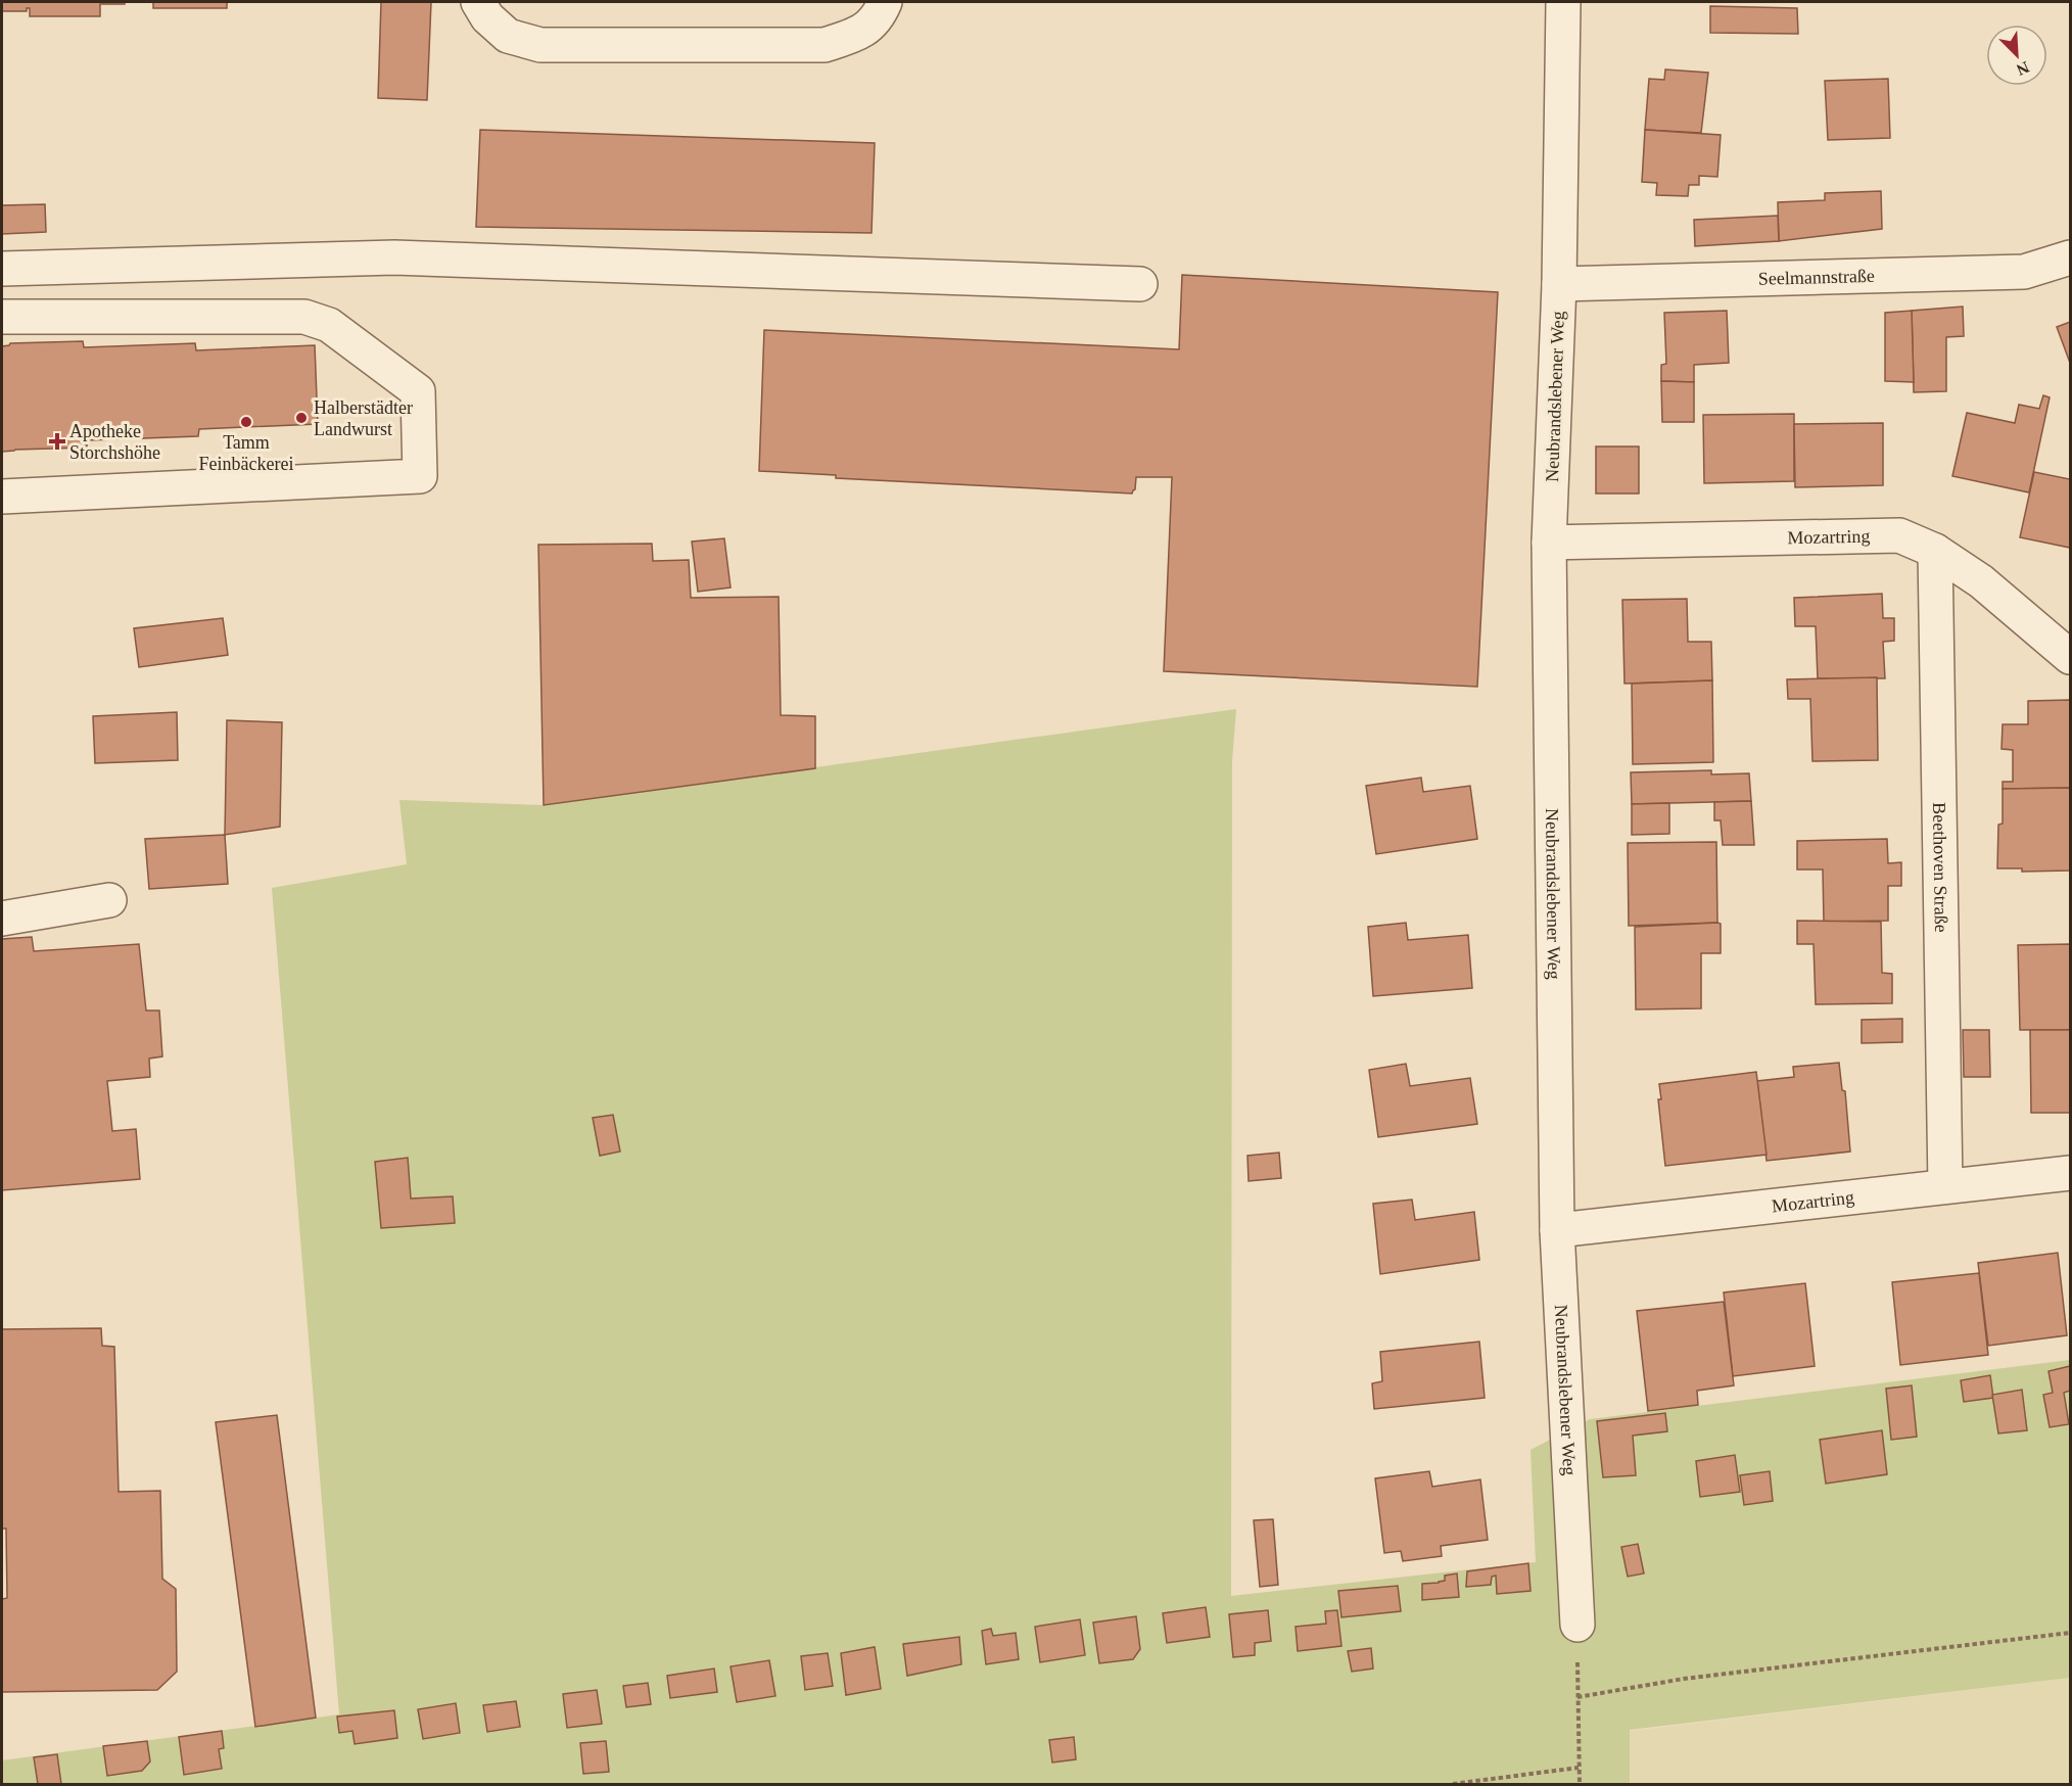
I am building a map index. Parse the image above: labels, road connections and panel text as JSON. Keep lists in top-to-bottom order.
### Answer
{
  "streets": {
    "street": [
      "Seelmannstraße",
      "Neubrandslebener Weg",
      "Mozartring",
      "Beethoven Straße"
    ]
  },
  "crossings": [
    ["Seelmannstraße", "Neubrandslebener Weg"],
    ["Neubrandslebener Weg", "Mozartring"],
    ["Mozartring", "Beethoven Straße"]
  ],
  "places": {
    "other": ["Halberstädter Landwurst", "Tamm Feinbäckerei"],
    "health": ["Apotheke Storchshöhe"]
  },
  "north": "bottom right"
}
